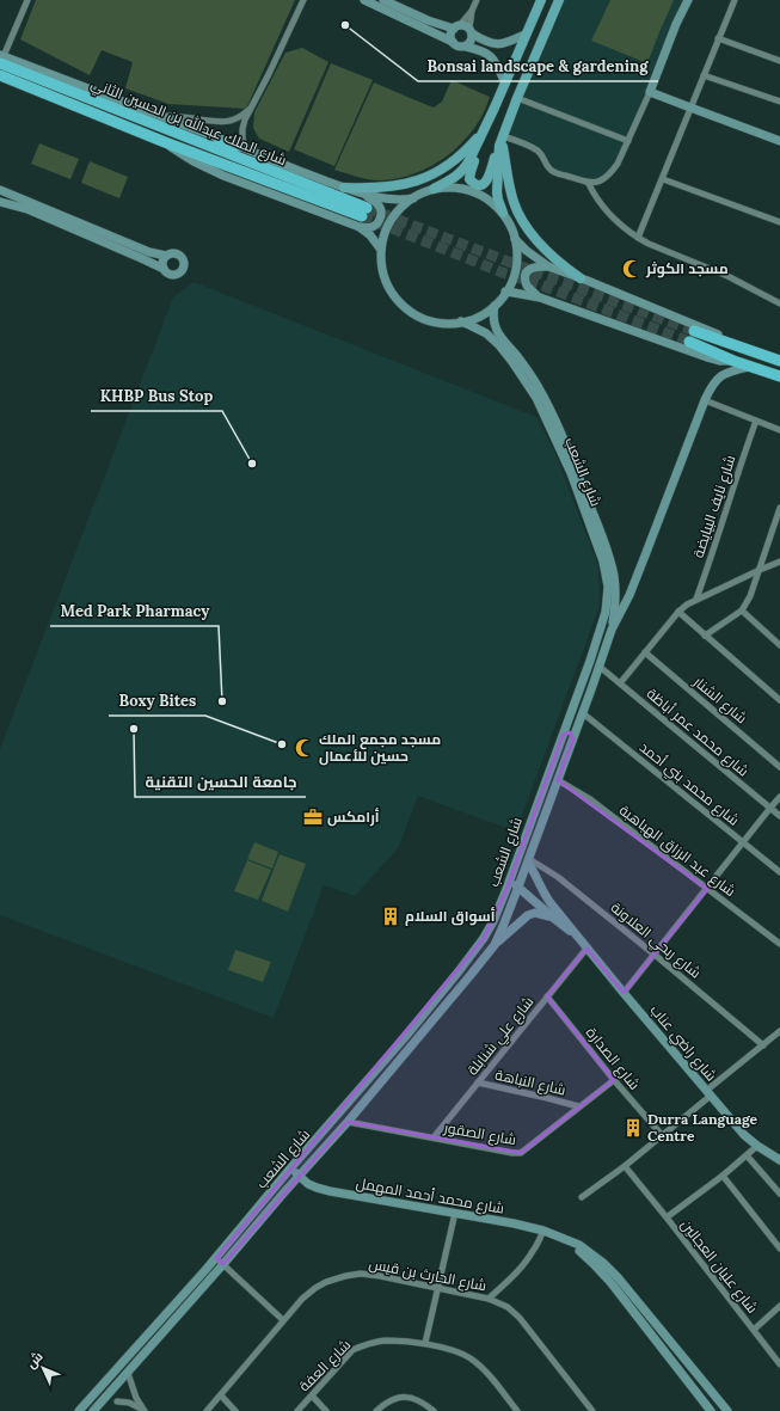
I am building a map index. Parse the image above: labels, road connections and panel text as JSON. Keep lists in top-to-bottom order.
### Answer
{
  "streets": {
    "highway": ["شارع الملك عبدالله بن الحسين الثاني"],
    "street": [
      "شارع الشعب",
      "شارع نايف البيايضة",
      "شارع الشنار",
      "شارع محمد عمر أباظة",
      "شارع محمد بني أحمد",
      "شارع عبد الرزاق الهباهبة",
      "شارع ربحي العلاونة",
      "شارع علي شنابلة",
      "شارع راضي عناب",
      "شارع الصدارة",
      "شارع النباهة",
      "شارع الصقور",
      "شارع محمد أحمد المهمل",
      "شارع عليان العجالين",
      "شارع الحارث بن قيس",
      "شارع العفة"
    ]
  },
  "crossings": [
    ["شارع الشعب", "شارع محمد عمر أباظة"],
    ["شارع الشعب", "شارع محمد بني أحمد"],
    ["شارع الشعب", "شارع عبد الرزاق الهباهبة"],
    ["شارع الشعب", "شارع ربحي العلاونة"],
    ["شارع الشعب", "شارع راضي عناب"],
    ["شارع الشعب", "شارع الصقور"],
    ["شارع الشعب", "شارع محمد أحمد المهمل"],
    ["شارع ربحي العلاونة", "شارع راضي عناب"],
    ["شارع علي شنابلة", "شارع راضي عناب"],
    ["شارع علي شنابلة", "شارع الصدارة"],
    ["شارع علي شنابلة", "شارع النباهة"],
    ["شارع علي شنابلة", "شارع الصقور"],
    ["شارع راضي عناب", "شارع عليان العجالين"],
    ["شارع الصدارة", "شارع الصقور"],
    ["شارع النباهة", "شارع الصقور"]
  ],
  "places": {
    "other": [
      "Bonsai landscape & gardening",
      "KHBP Bus Stop",
      "Med Park Pharmacy",
      "جامعة الحسين التقنية",
      "Boxy Bites"
    ],
    "mosque": ["مسجد الكوثر", "مسجد مجمع الملك حسين للأعمال"],
    "office": ["أرامكس"],
    "building": ["أسواق السلام", "Durra Language Centre"]
  },
  "north": "top left"
}
